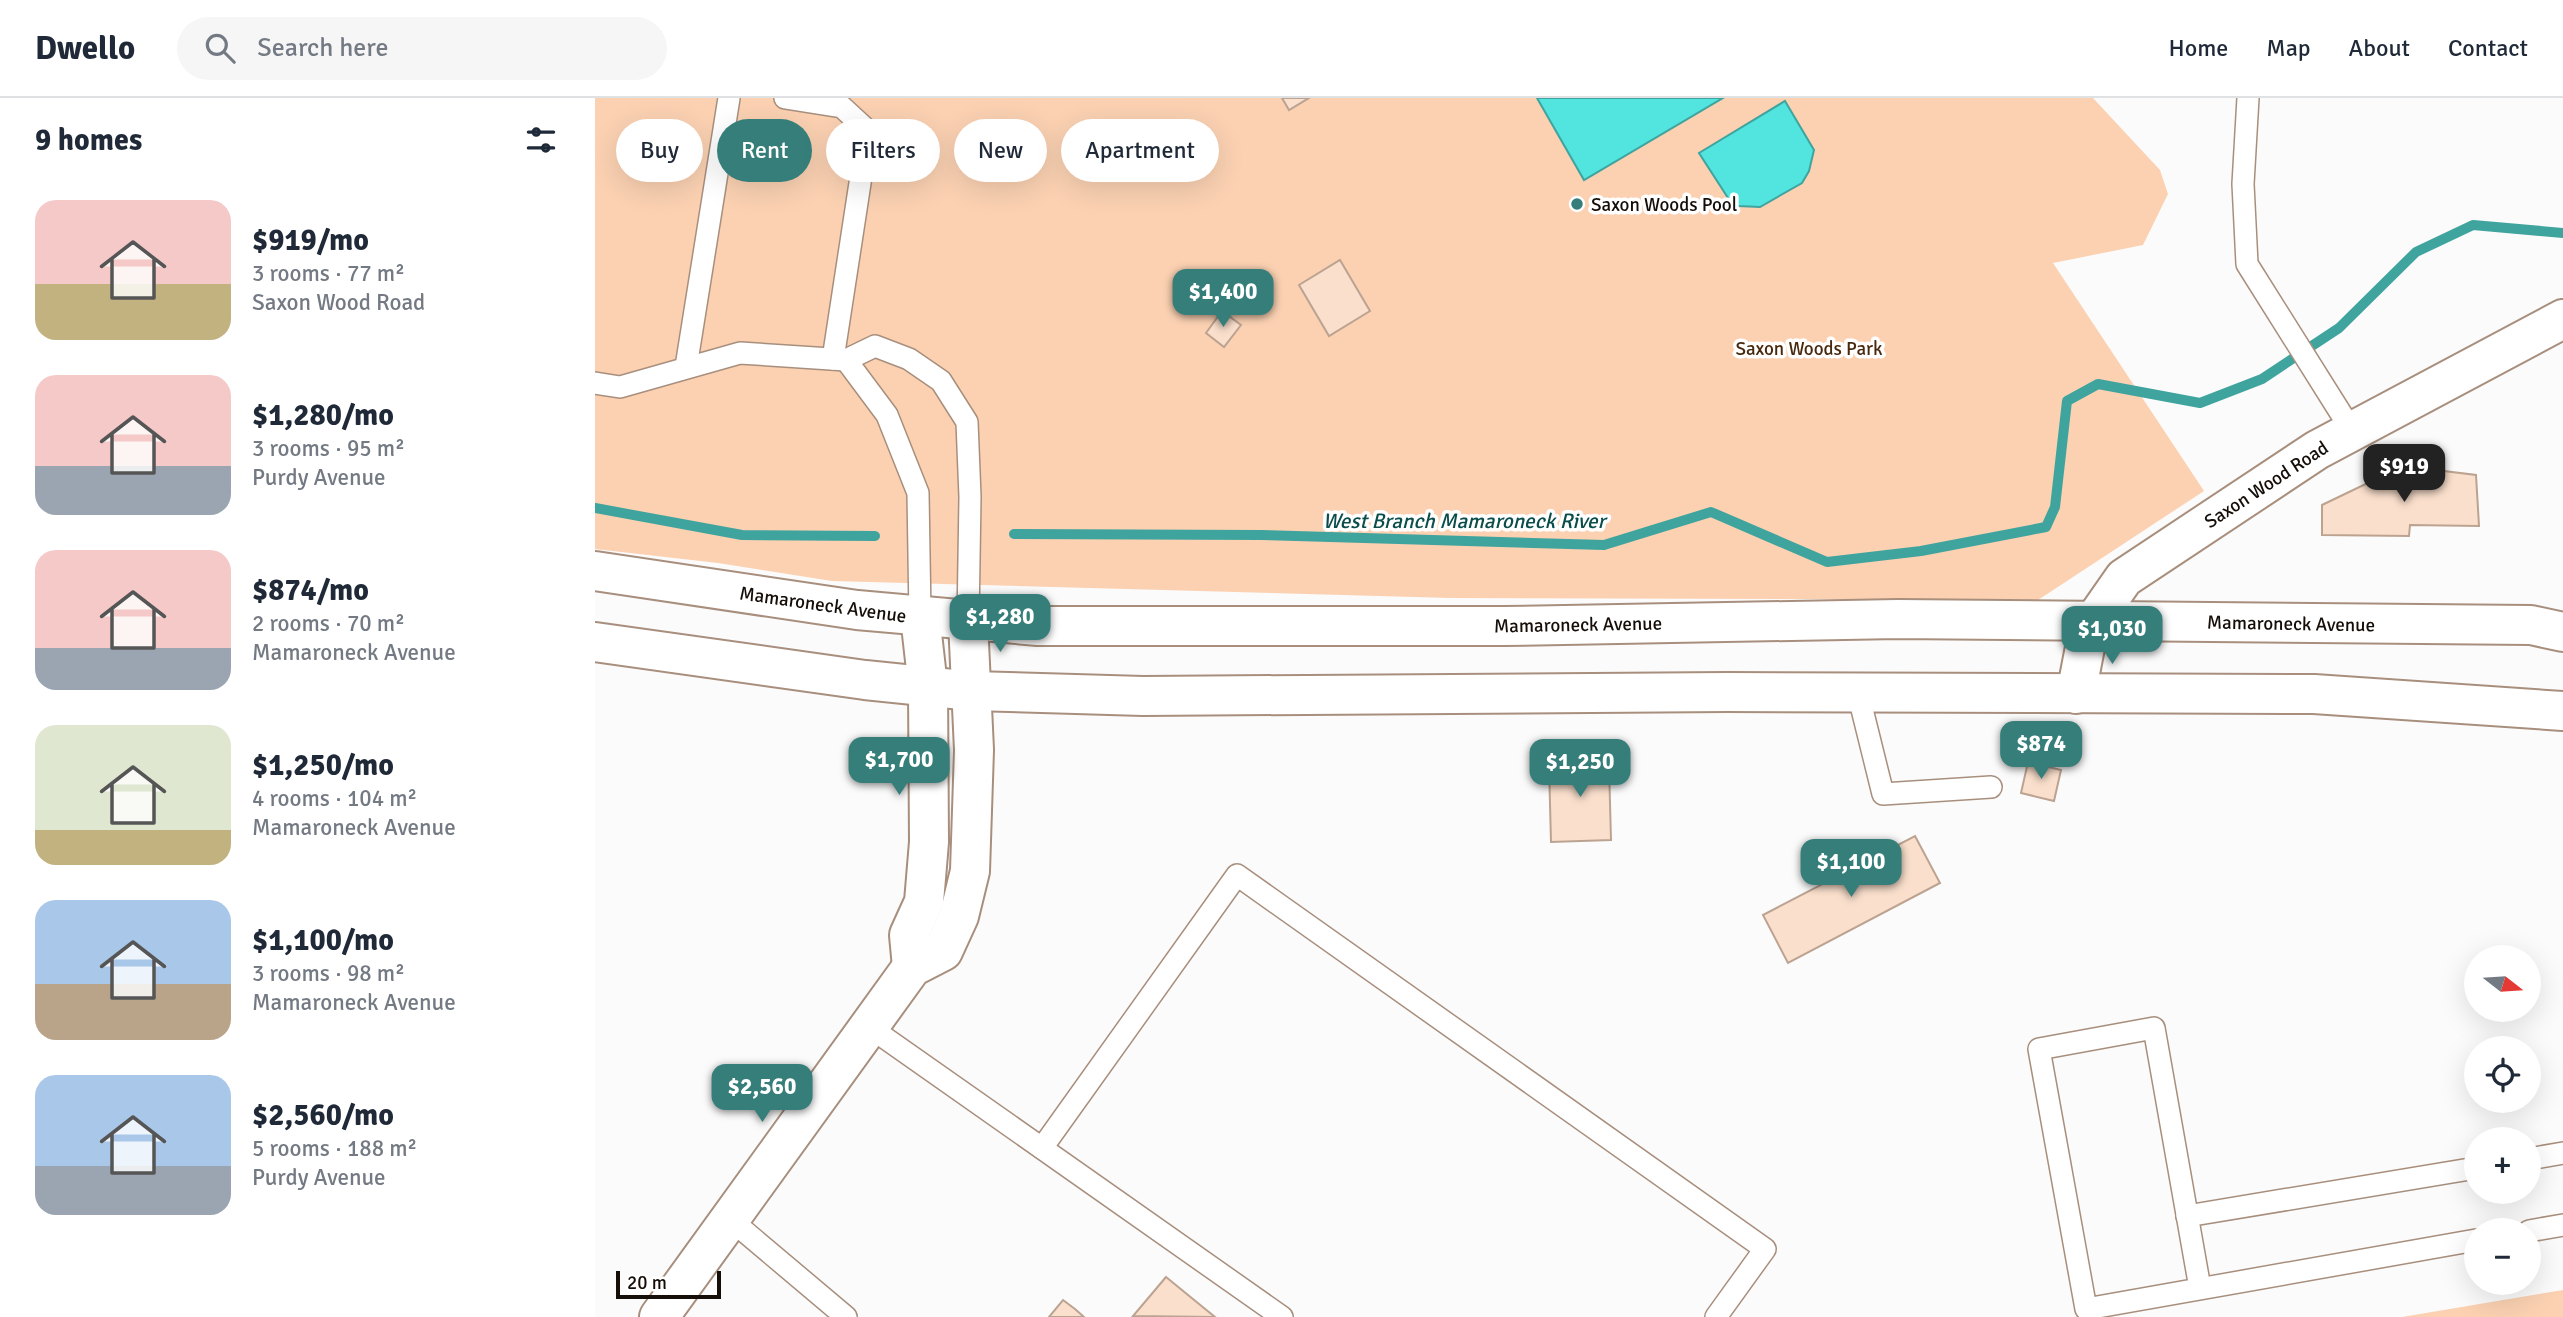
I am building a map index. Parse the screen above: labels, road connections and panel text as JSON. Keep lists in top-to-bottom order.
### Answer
{
  "streets": {
    "main road": ["Saxon Wood Road", "Mamaroneck Avenue"]
  },
  "crossings": [
    ["Saxon Wood Road", "Mamaroneck Avenue"]
  ],
  "water": ["West Branch Mamaroneck River"],
  "parks": ["Saxon Woods Park"],
  "places": ["Saxon Woods Pool"],
  "scale_bar": "20 m",
  "north": "right",
  "page": {
    "header": "Dwello",
    "search": "Search here",
    "nav": [
      "Home",
      "Map",
      "About",
      "Contact"
    ],
    "heading": "9 homes",
    "chip": [
      "Buy",
      "Rent",
      "Filters",
      "New",
      "Apartment"
    ],
    "list": [
      {
        "name": "$919/mo",
        "note": "3 rooms · 77 m² · Saxon Wood Road"
      },
      {
        "name": "$1,280/mo",
        "note": "3 rooms · 95 m² · Purdy Avenue"
      },
      {
        "name": "$874/mo",
        "note": "2 rooms · 70 m² · Mamaroneck Avenue"
      },
      {
        "name": "$1,250/mo",
        "note": "4 rooms · 104 m² · Mamaroneck Avenue"
      },
      {
        "name": "$1,100/mo",
        "note": "3 rooms · 98 m² · Mamaroneck Avenue"
      },
      {
        "name": "$2,560/mo",
        "note": "5 rooms · 188 m² · Purdy Avenue"
      }
    ],
    "price": [
      "$1,400",
      "$919",
      "$1,280",
      "$1,030",
      "$874",
      "$1,700",
      "$1,250",
      "$1,100",
      "$2,560"
    ],
    "map_buttons": ["+", "−"],
    "scale": "20 m"
  }
}
